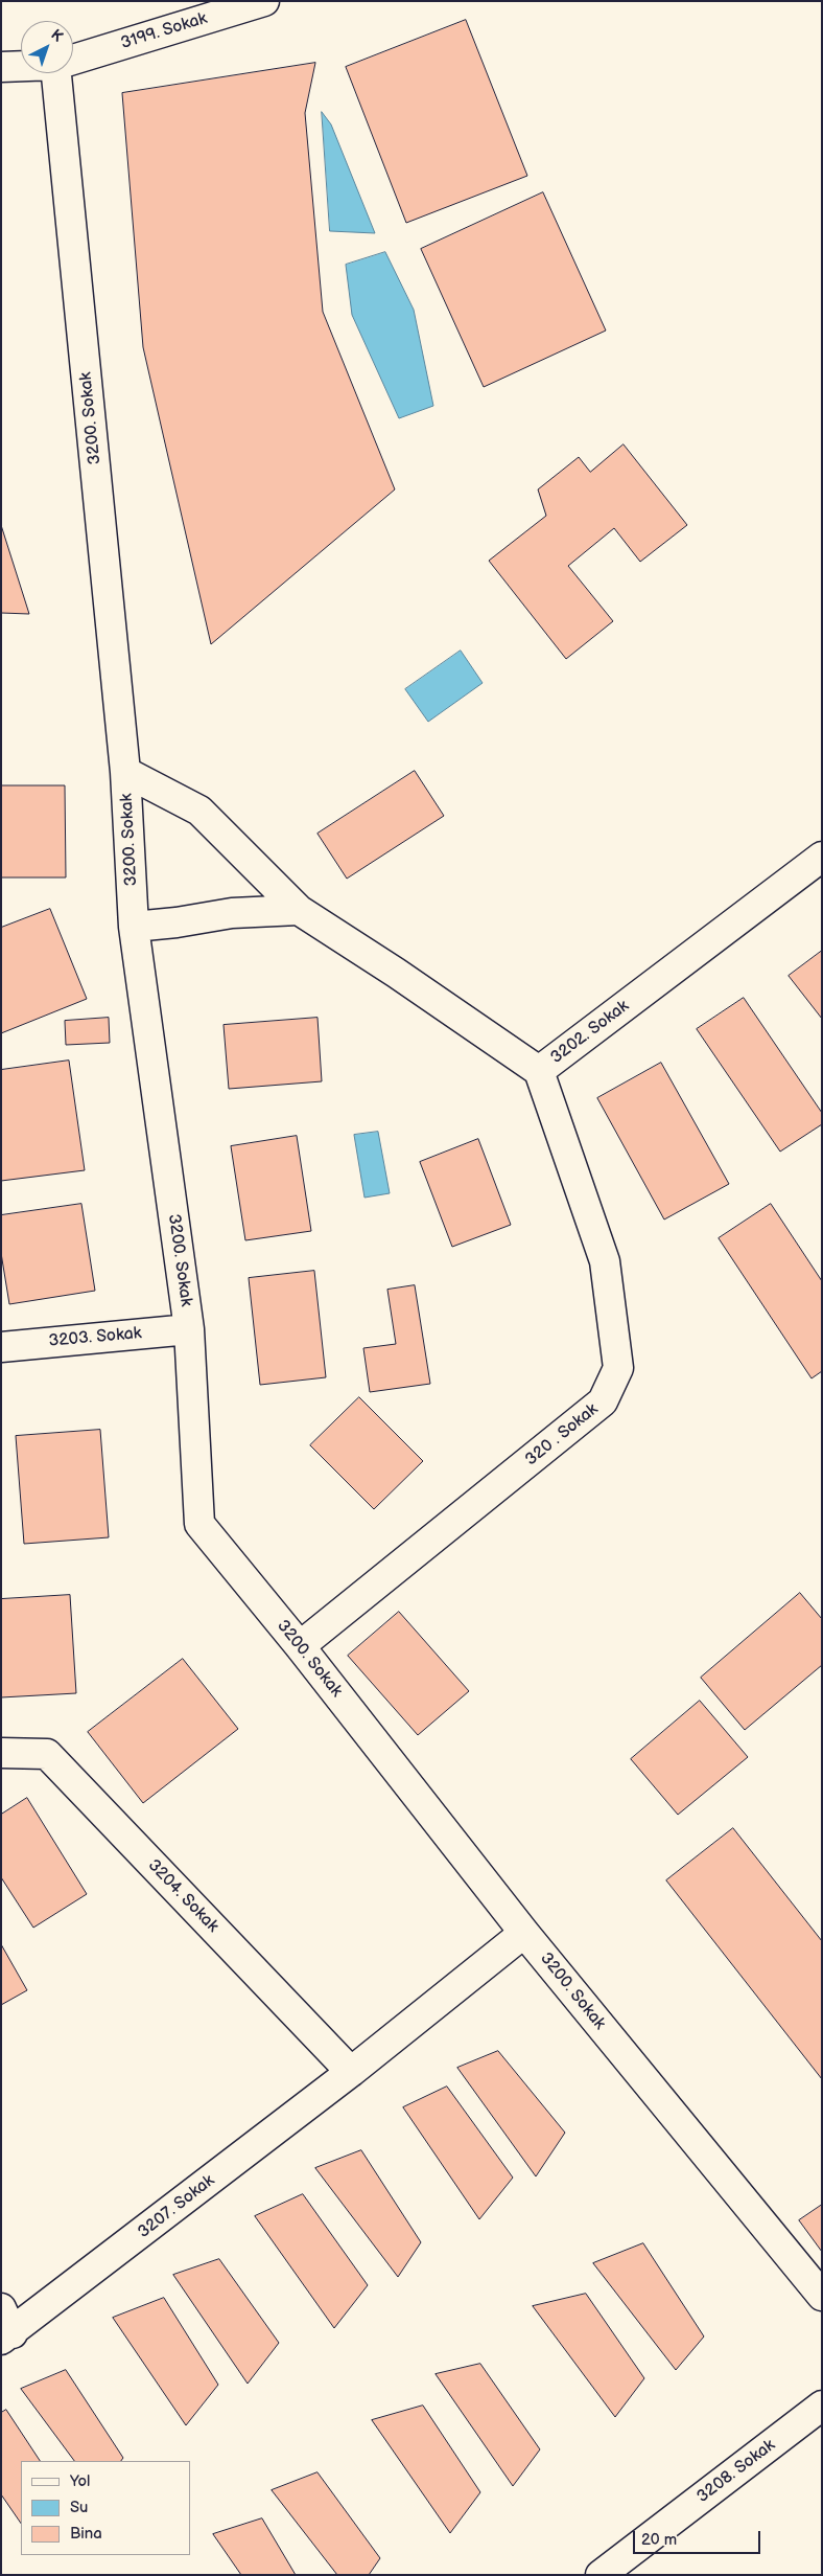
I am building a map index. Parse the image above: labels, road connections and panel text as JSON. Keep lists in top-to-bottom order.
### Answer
{
  "streets": {
    "street": [
      "3199. Sokak",
      "3200. Sokak",
      "3202. Sokak",
      "3203. Sokak",
      "320 . Sokak",
      "3204. Sokak",
      "3207. Sokak",
      "3208. Sokak"
    ]
  },
  "crossings": [
    ["3200. Sokak", "3202. Sokak"],
    ["3200. Sokak", "3203. Sokak"],
    ["3200. Sokak", "320 . Sokak"],
    ["3200. Sokak", "3207. Sokak"],
    ["3202. Sokak", "320 . Sokak"],
    ["3204. Sokak", "3207. Sokak"]
  ],
  "legend": ["Yol", "Su", "Bina"],
  "scale_bar": "20 m",
  "north": "top right"
}
